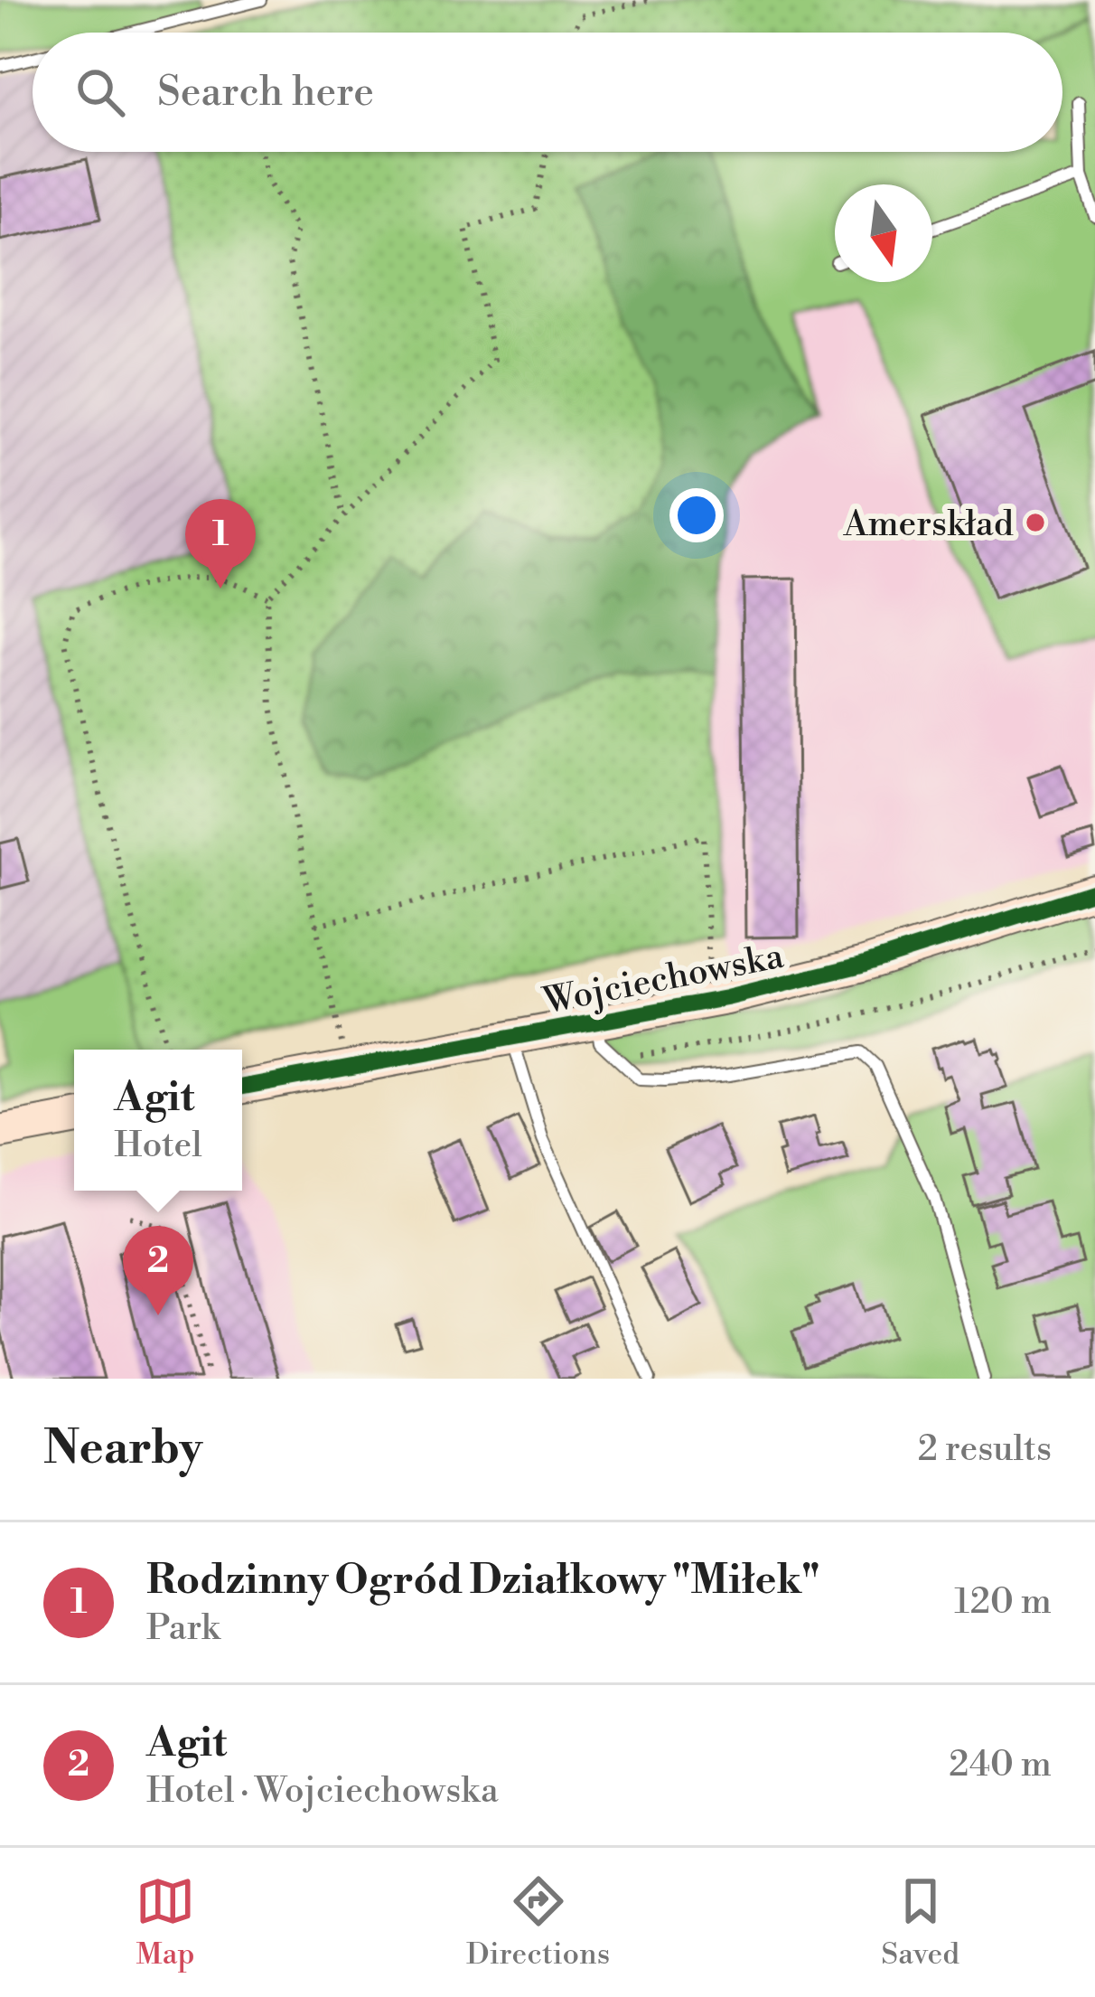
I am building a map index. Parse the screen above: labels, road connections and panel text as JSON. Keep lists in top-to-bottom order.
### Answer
{
  "streets": {
    "street": ["Wojciechowska"]
  },
  "places": ["Amerskład"],
  "north": "bottom",
  "page": {
    "search": "Search here",
    "pins": ["1", "2"],
    "popup": ["Agit", "Hotel"],
    "heading": ["Nearby", "2 results"],
    "list": [
      {
        "mark": "1",
        "name": "Rodzinny Ogród Działkowy \"Miłek\"",
        "note": "Park",
        "value": "120 m"
      },
      {
        "mark": "2",
        "name": "Agit",
        "note": "Hotel · Wojciechowska",
        "value": "240 m"
      }
    ],
    "nav": ["Map", "Directions", "Saved"]
  }
}
